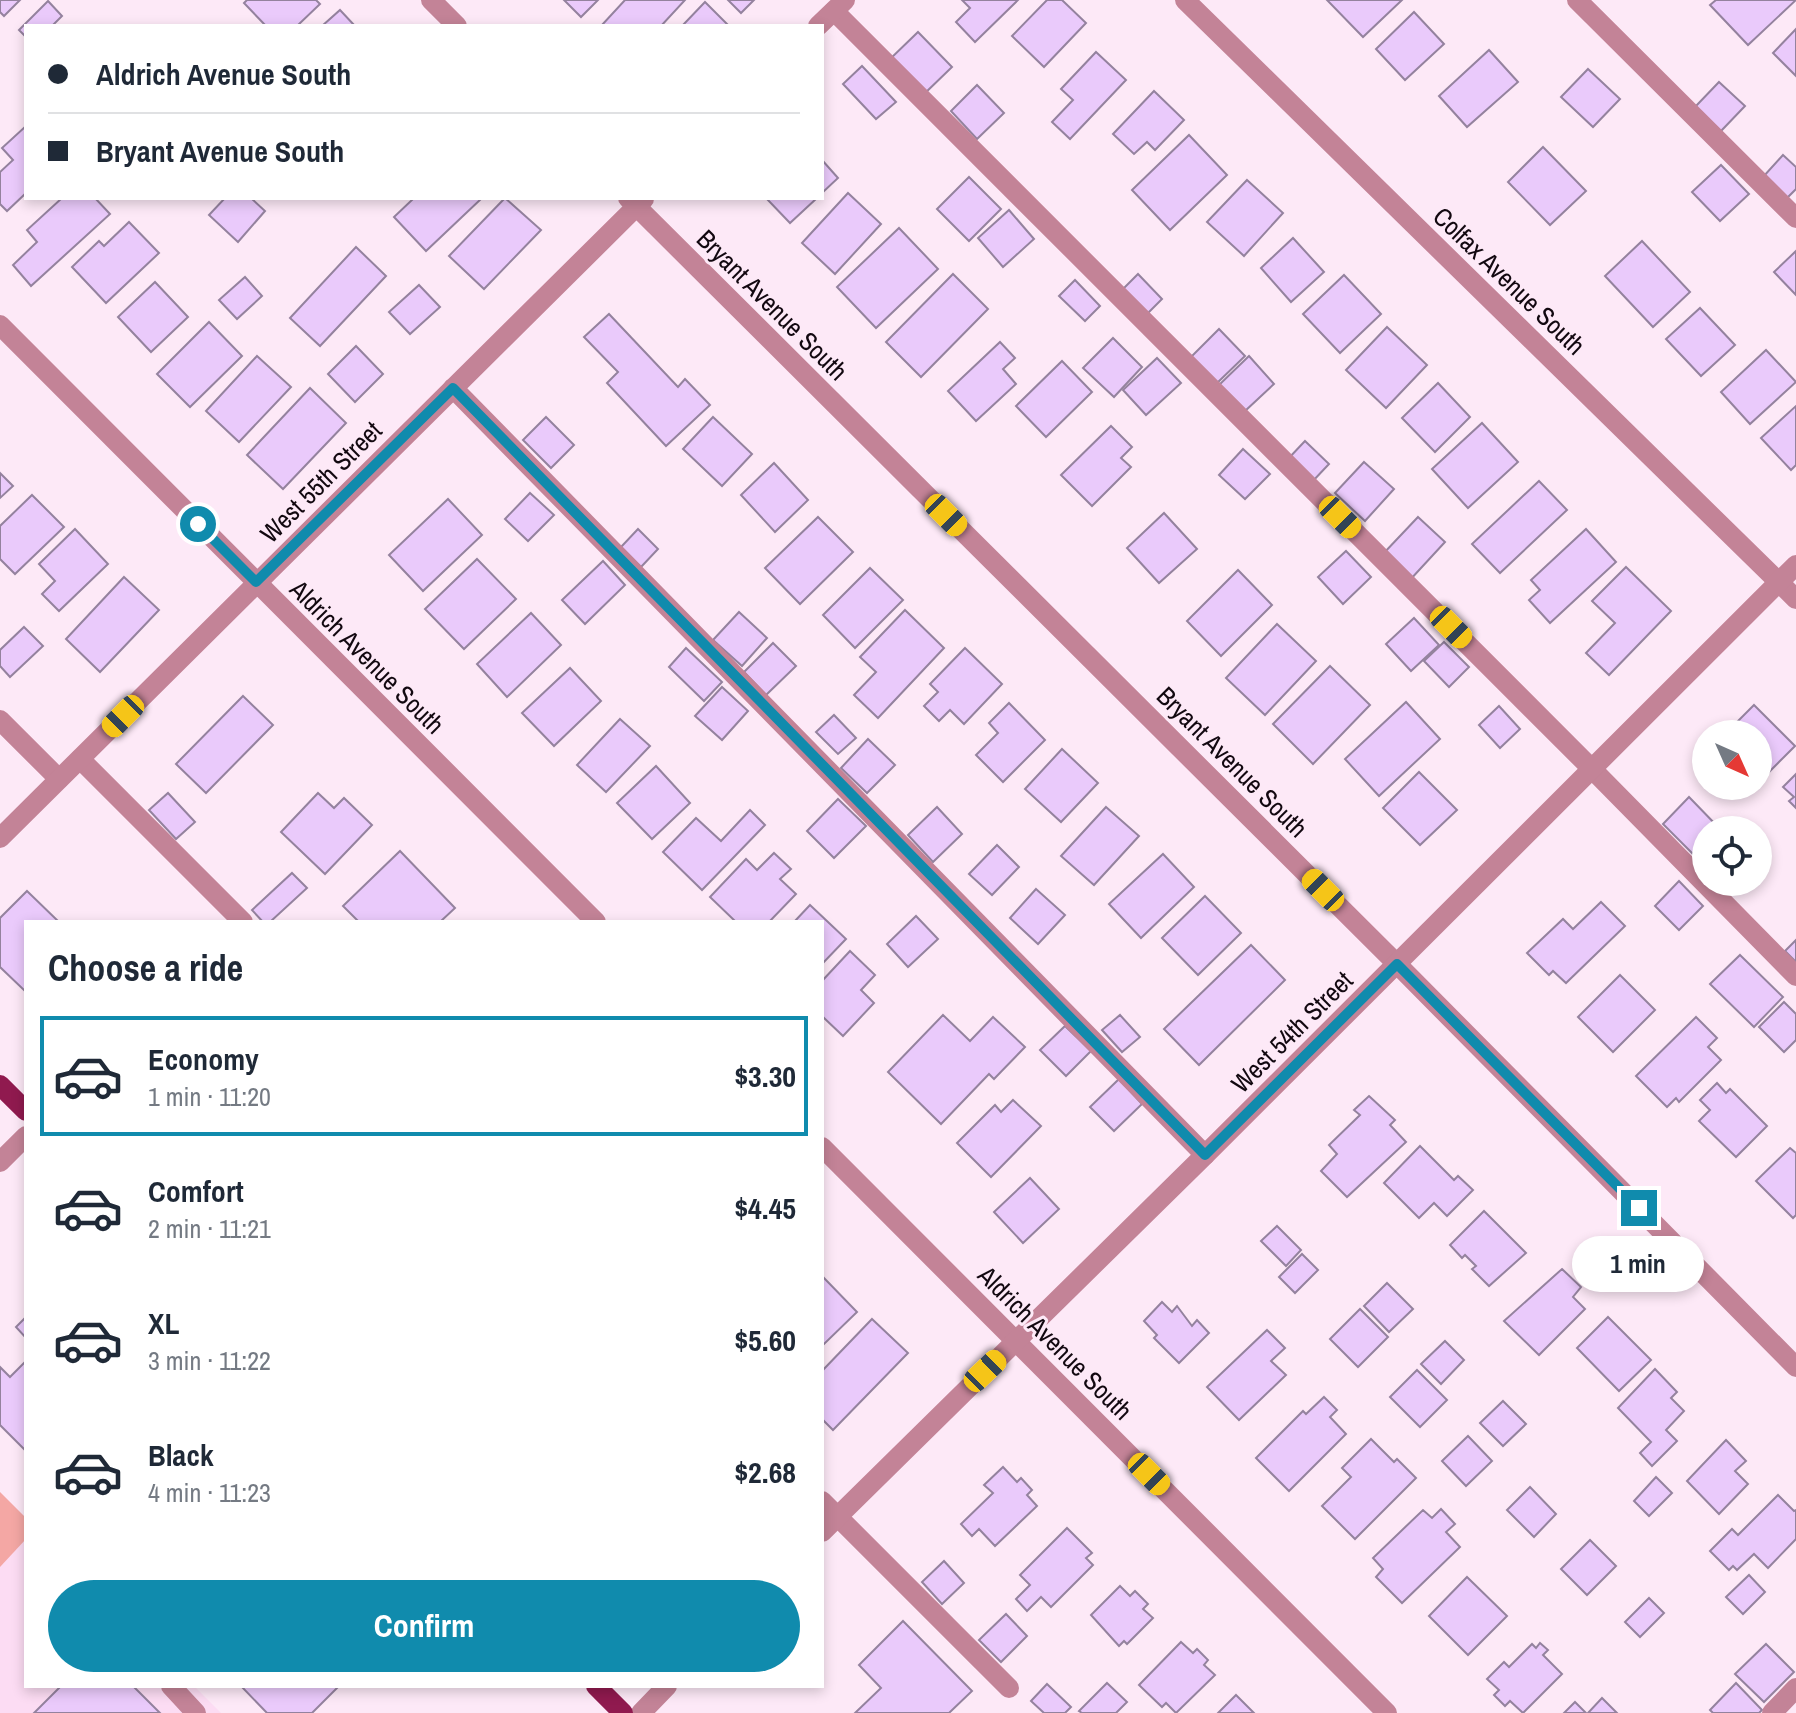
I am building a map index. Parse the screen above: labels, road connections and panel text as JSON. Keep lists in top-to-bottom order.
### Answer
{
  "streets": {
    "street": [
      "Colfax Avenue South",
      "Bryant Avenue South",
      "West 55th Street",
      "Aldrich Avenue South",
      "West 54th Street"
    ]
  },
  "crossings": [
    ["Colfax Avenue South", "West 54th Street"],
    ["Bryant Avenue South", "West 55th Street"],
    ["Bryant Avenue South", "West 54th Street"],
    ["West 55th Street", "Aldrich Avenue South"],
    ["Aldrich Avenue South", "West 54th Street"]
  ],
  "north": "bottom right",
  "page": {
    "banner": ["Aldrich Avenue South", "Bryant Avenue South"],
    "heading": "Choose a ride",
    "list": [
      {
        "name": "Economy",
        "note": "1 min · 11:20",
        "value": "$3.30"
      },
      {
        "name": "Comfort",
        "note": "2 min · 11:21",
        "value": "$4.45"
      },
      {
        "name": "XL",
        "note": "3 min · 11:22",
        "value": "$5.60"
      },
      {
        "name": "Black",
        "note": "4 min · 11:23",
        "value": "$2.68"
      }
    ],
    "bubble": "1 min",
    "buttons": "Confirm"
  }
}
